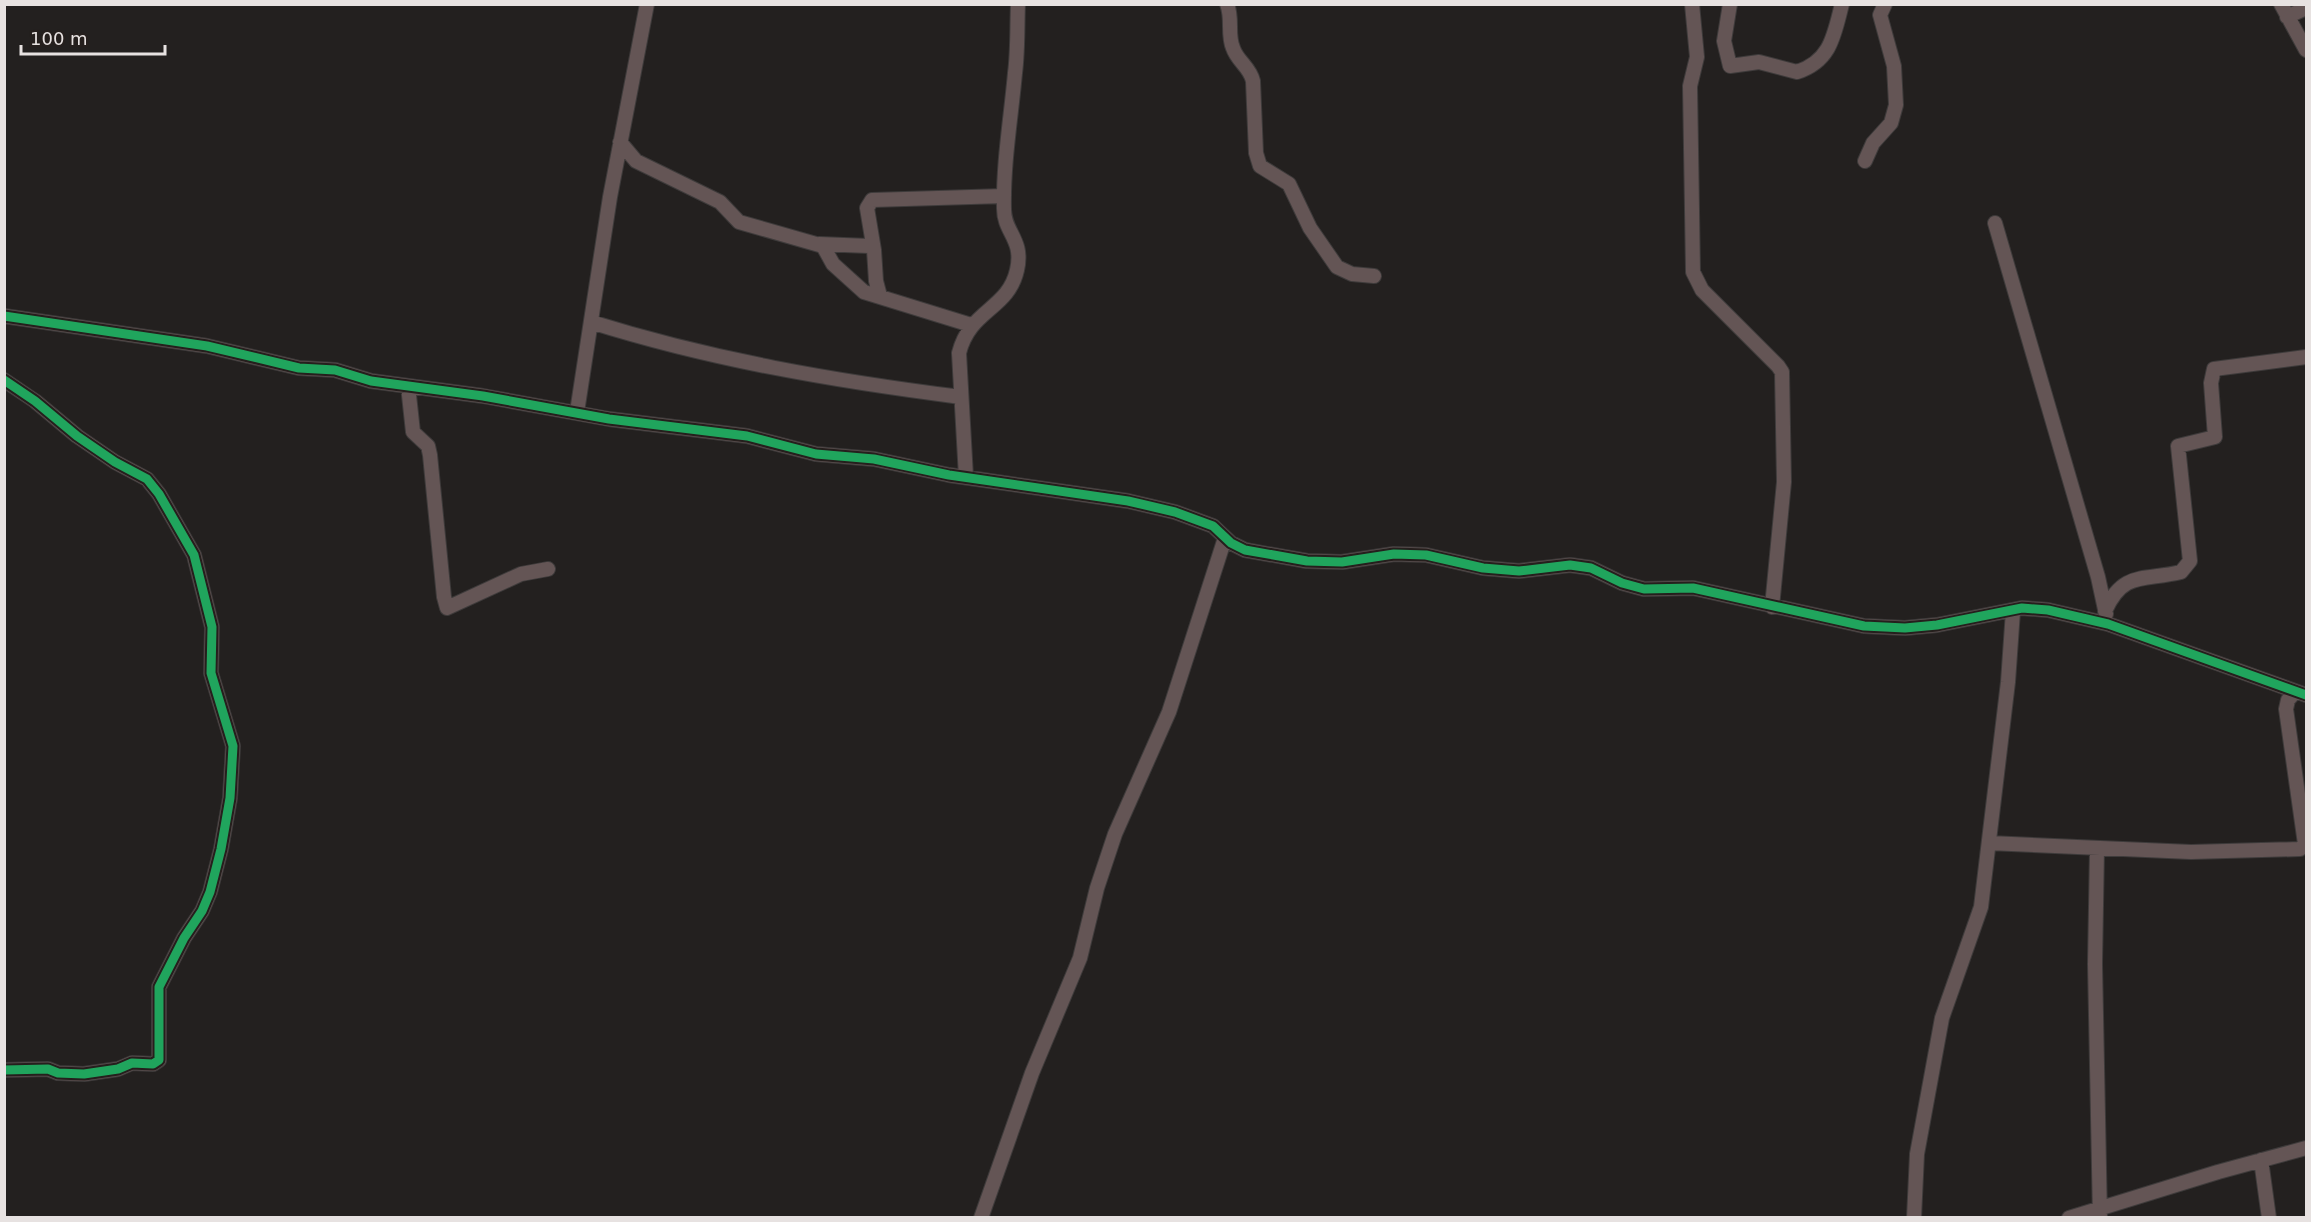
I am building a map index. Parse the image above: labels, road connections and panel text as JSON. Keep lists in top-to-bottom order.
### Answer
{
  "scale_bar": "100 m"
}
